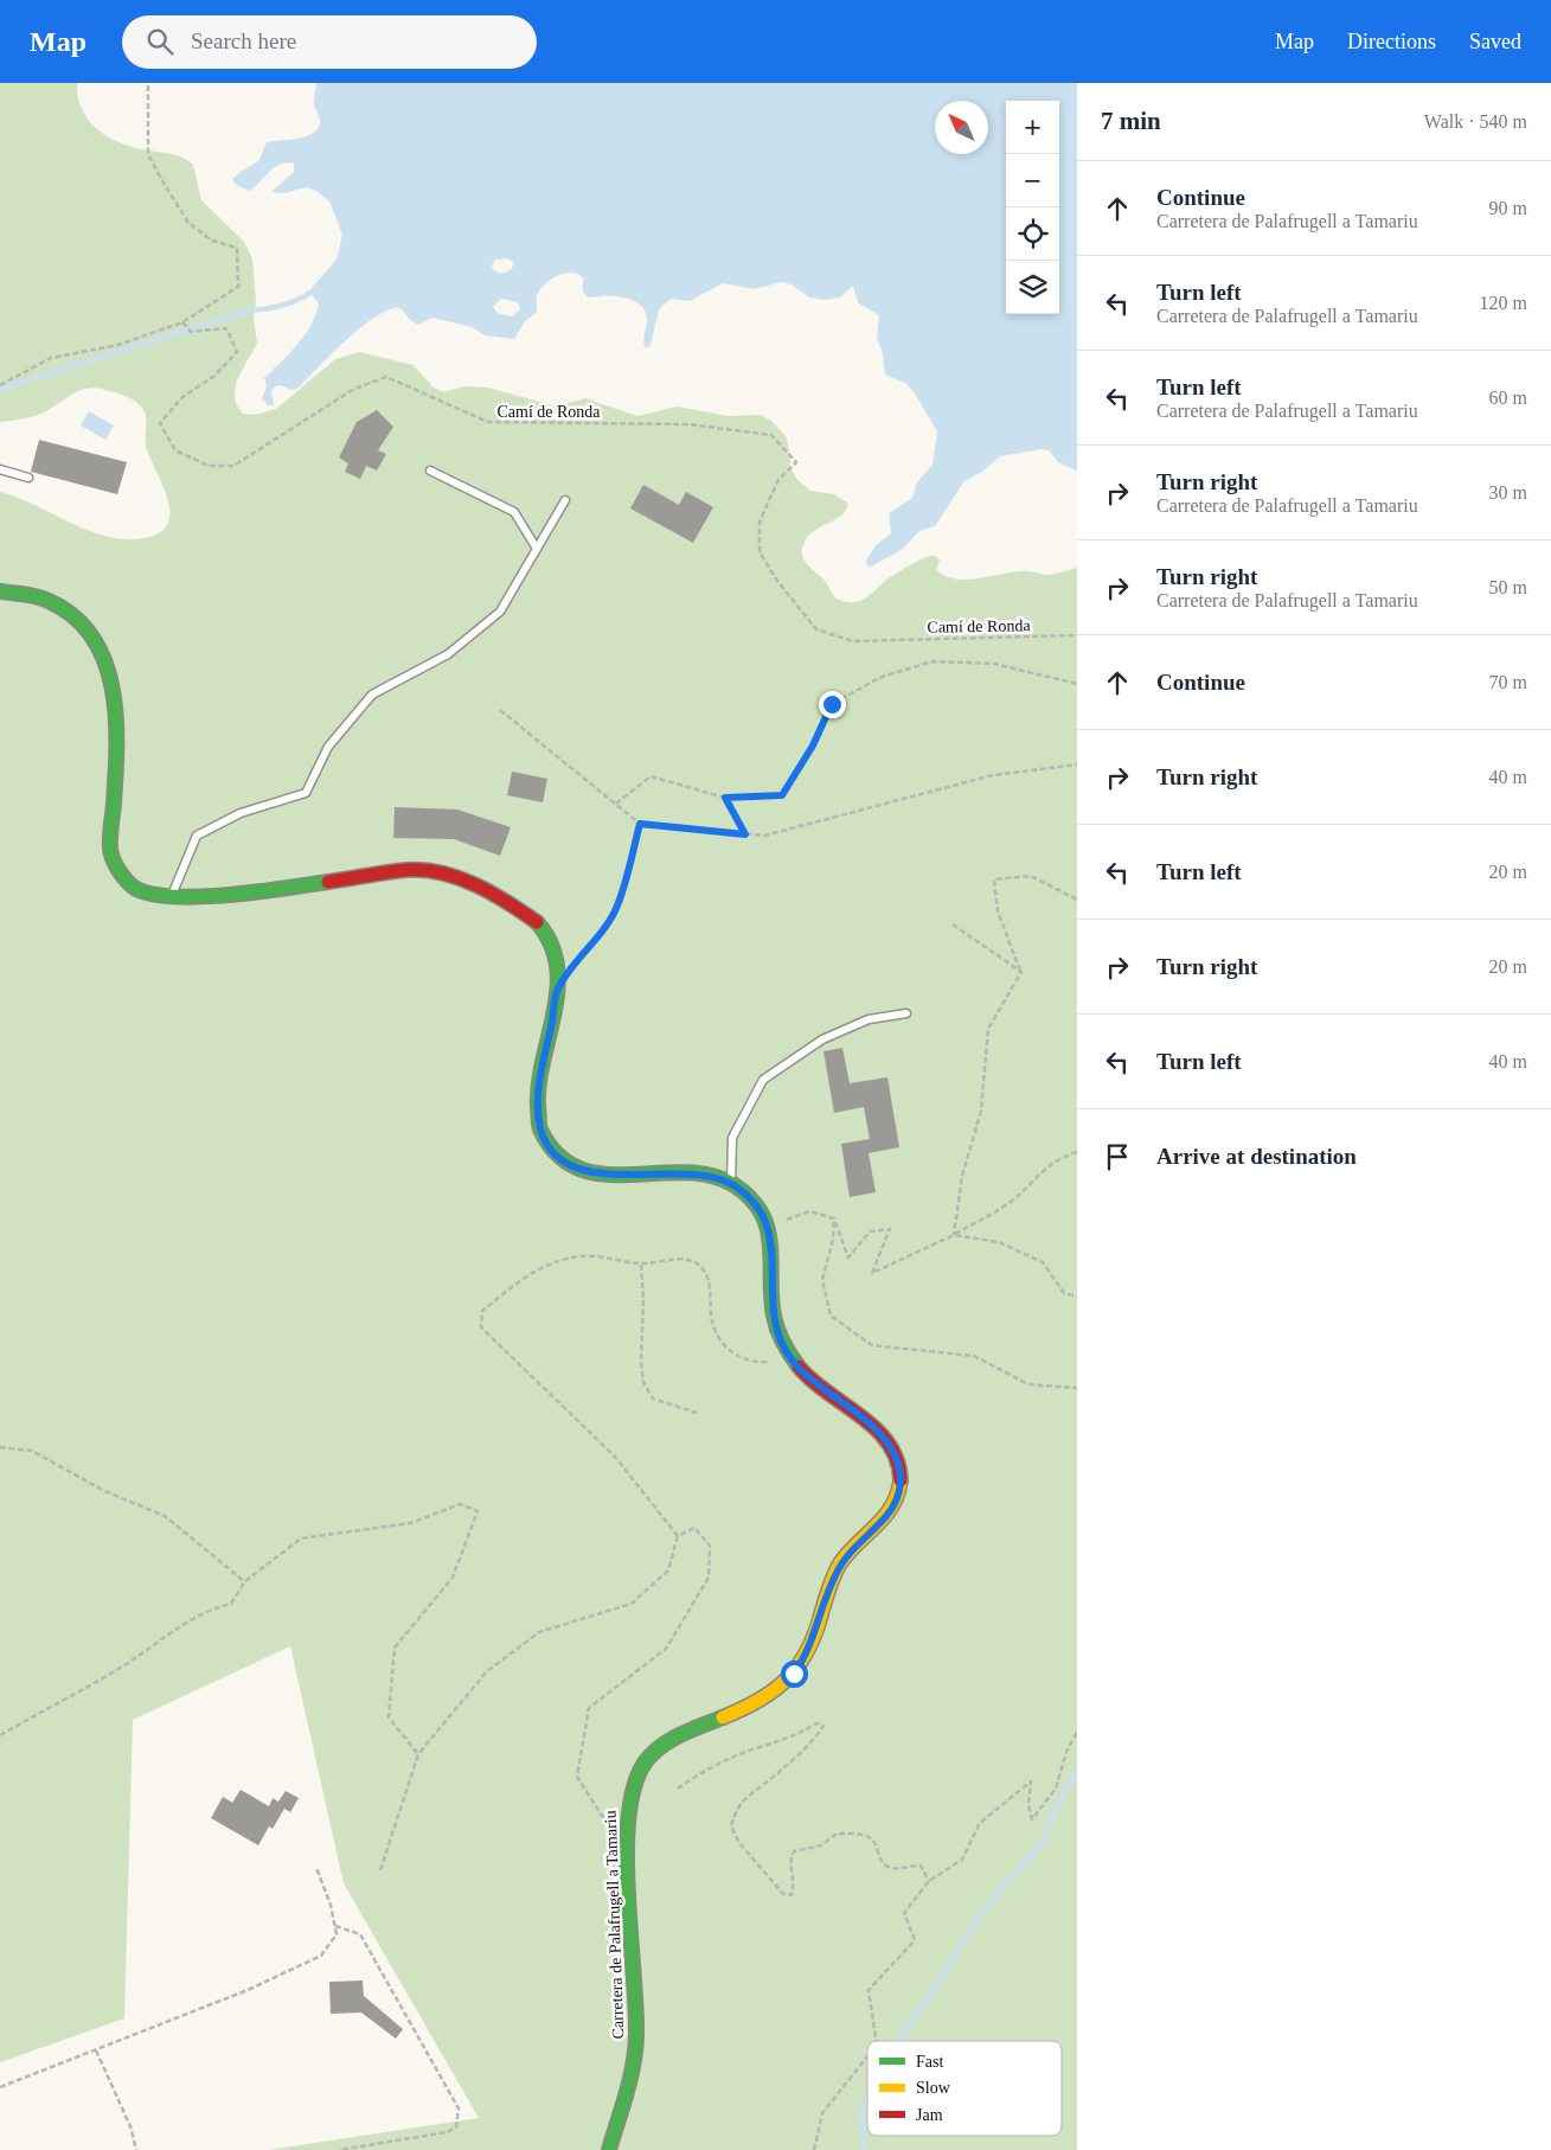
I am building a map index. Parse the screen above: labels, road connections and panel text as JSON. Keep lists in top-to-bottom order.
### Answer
{
  "streets": {
    "street": ["Carretera de Palafrugell a Tamariu"],
    "path": ["Camí de Ronda"]
  },
  "legend": ["Fast", "Slow", "Jam"],
  "north": "top left",
  "page": {
    "header": "Map",
    "search": "Search here",
    "nav": ["Map", "Directions", "Saved"],
    "heading": ["7 min", "Walk · 540 m"],
    "map_buttons": ["+", "−"],
    "list": [
      ["Continue", "Carretera de Palafrugell a Tamariu", "90 m"],
      ["Turn left", "Carretera de Palafrugell a Tamariu", "120 m"],
      ["Turn left", "Carretera de Palafrugell a Tamariu", "60 m"],
      ["Turn right", "Carretera de Palafrugell a Tamariu", "30 m"],
      ["Turn right", "Carretera de Palafrugell a Tamariu", "50 m"],
      ["Continue", "70 m"],
      ["Turn right", "40 m"],
      ["Turn left", "20 m"],
      ["Turn right", "20 m"],
      ["Turn left", "40 m"],
      "Arrive at destination"
    ]
  }
}
